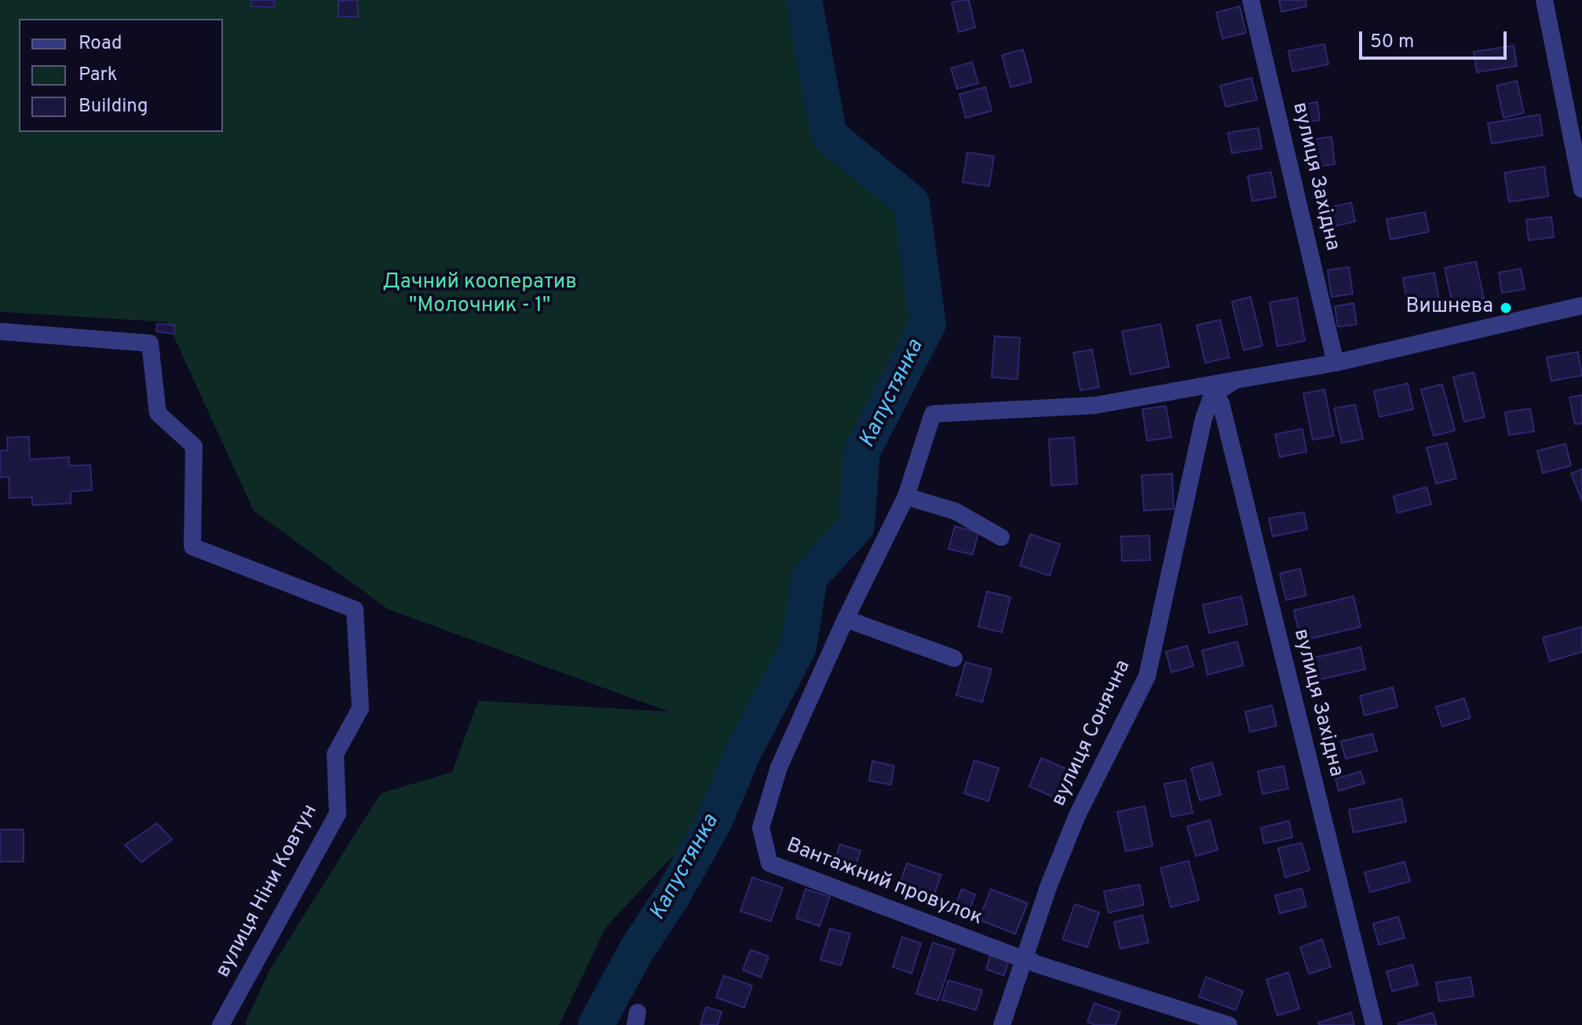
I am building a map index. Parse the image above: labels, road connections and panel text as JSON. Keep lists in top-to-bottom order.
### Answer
{
  "streets": {
    "street": [
      "вулиця Західна",
      "вулиця Сонячна",
      "Вантажний провулок",
      "вулиця Ніни Ковтун"
    ]
  },
  "crossings": [
    ["вулиця Західна", "вулиця Сонячна"],
    ["вулиця Сонячна", "Вантажний провулок"]
  ],
  "water": ["Капустянка"],
  "parks": ["Дачний кооператив \"Молочник - 1\""],
  "places": ["Вишнева"],
  "legend": ["Road", "Park", "Building"],
  "scale_bar": "50 m"
}
